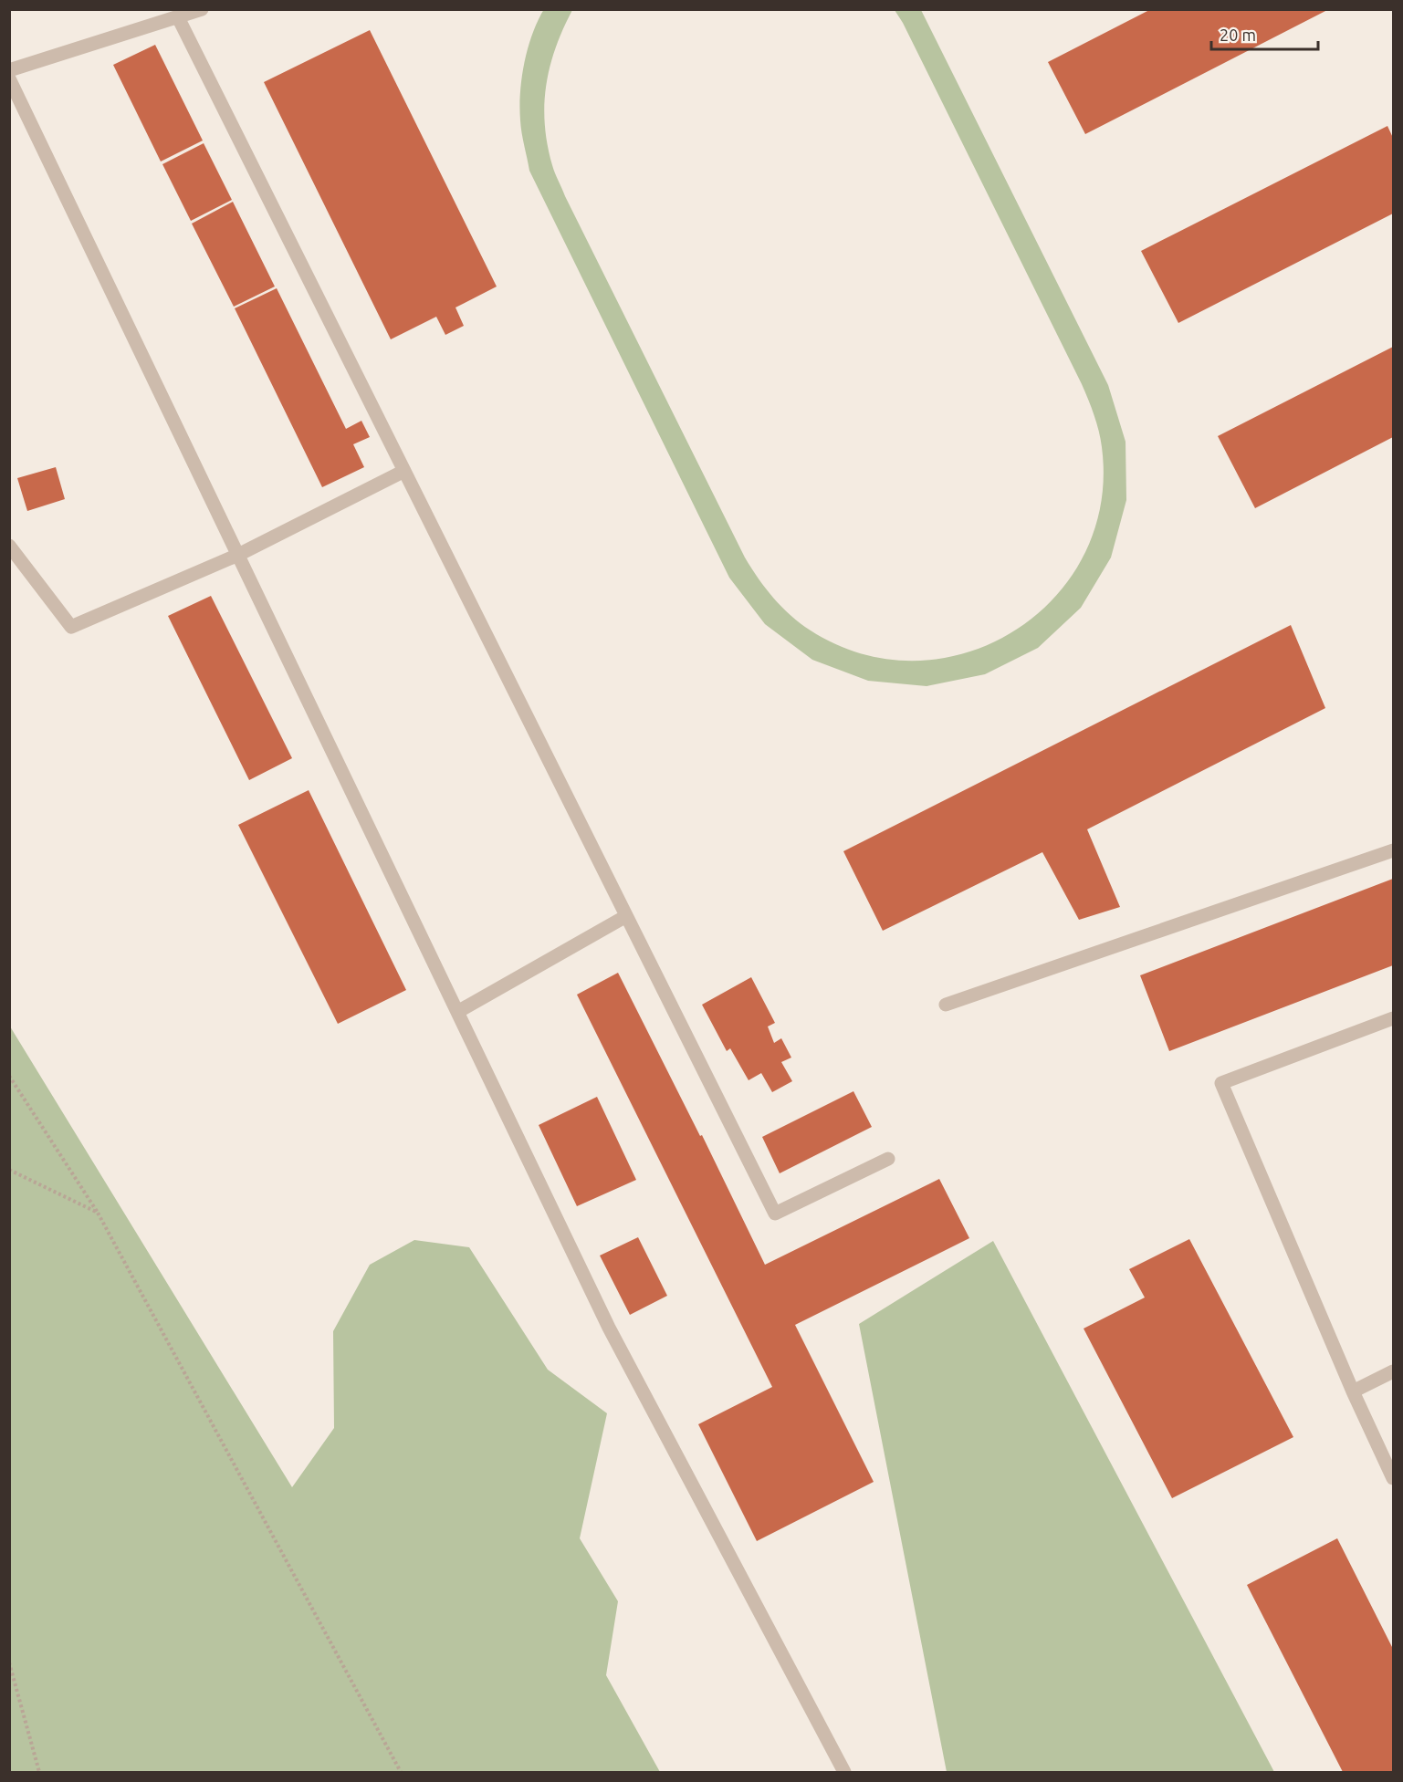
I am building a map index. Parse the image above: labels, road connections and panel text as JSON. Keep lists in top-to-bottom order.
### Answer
{
  "scale_bar": "20 m"
}
